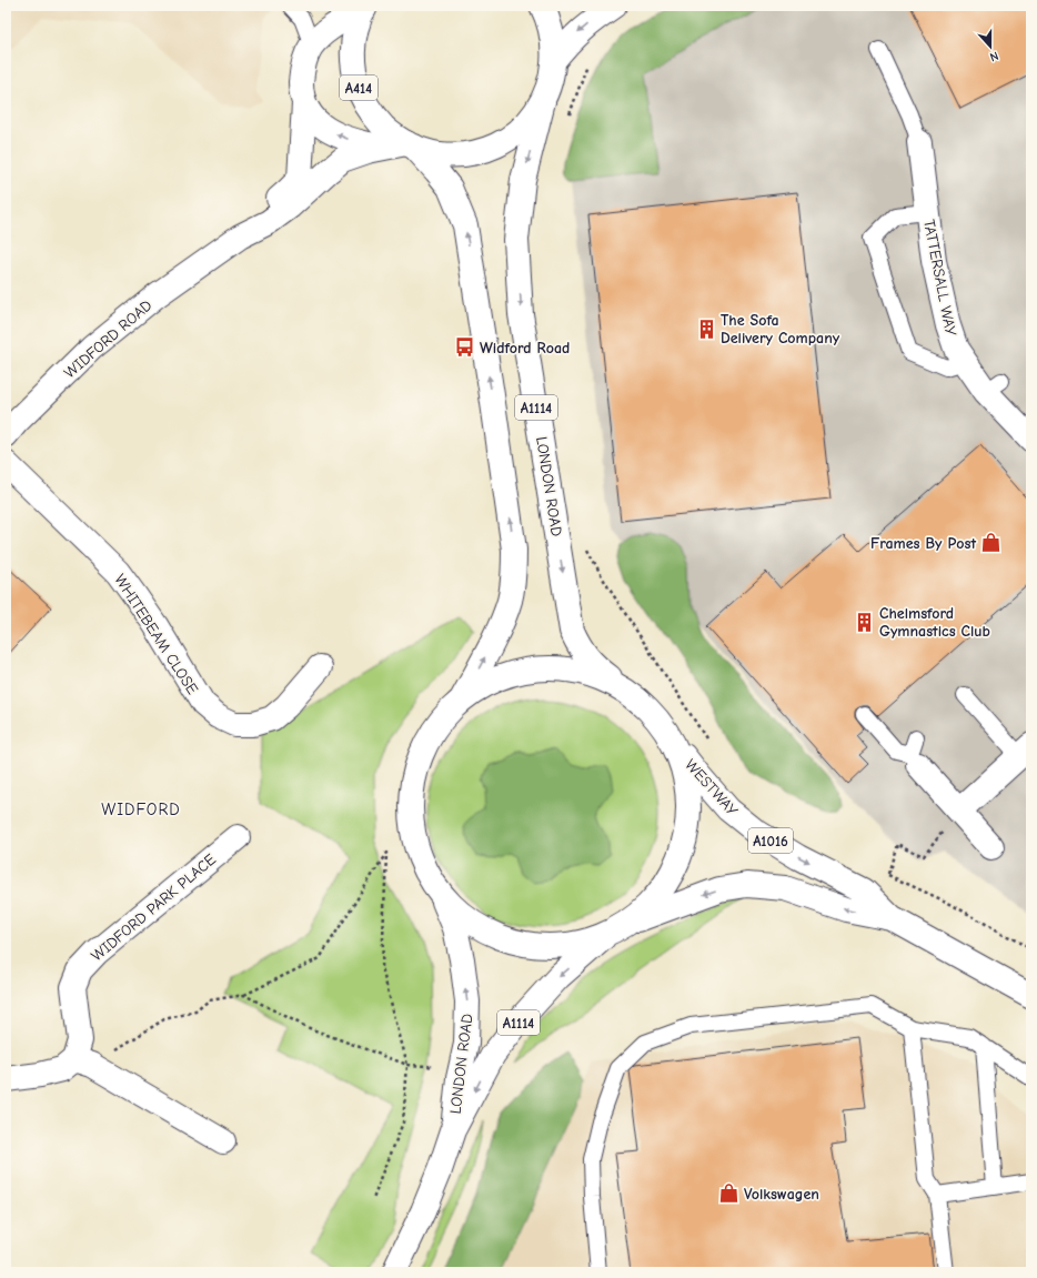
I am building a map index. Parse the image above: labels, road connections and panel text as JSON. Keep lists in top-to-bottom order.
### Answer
{
  "streets": {
    "main road": [
      "A414",
      "TATTERSALL WAY",
      "WIDFORD ROAD",
      "A1114",
      "LONDON ROAD",
      "WHITEBEAM CLOSE",
      "WESTWAY",
      "A1016",
      "WIDFORD PARK PLACE"
    ]
  },
  "crossings": [
    ["A414", "WIDFORD ROAD"],
    ["A414", "A1114"],
    ["A414", "LONDON ROAD"],
    ["WIDFORD ROAD", "A1114"],
    ["A1114", "LONDON ROAD"],
    ["A1114", "WESTWAY"],
    ["LONDON ROAD", "WESTWAY"]
  ],
  "districts": ["WIDFORD"],
  "places": {
    "building": ["The Sofa Delivery Company", "Chelmsford Gymnastics Club"],
    "bus stop": ["Widford Road"],
    "shop": ["Frames By Post", "Volkswagen"]
  },
  "north": "bottom"
}
